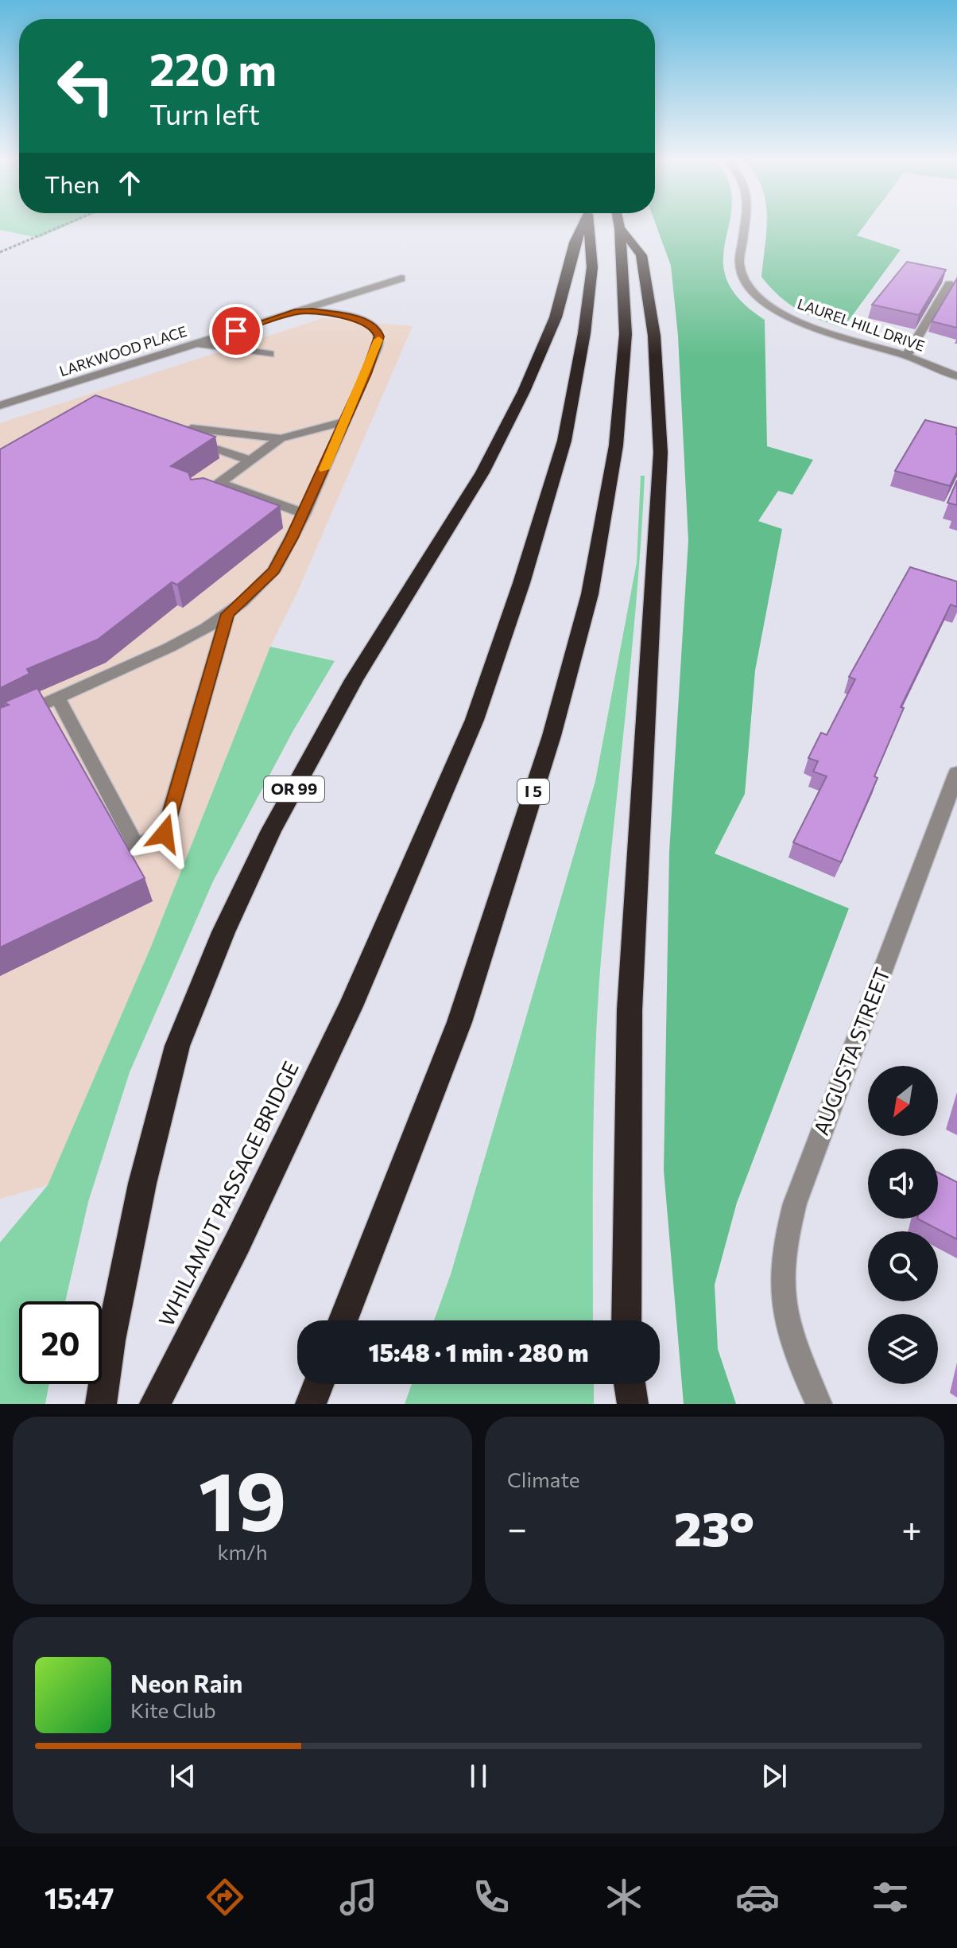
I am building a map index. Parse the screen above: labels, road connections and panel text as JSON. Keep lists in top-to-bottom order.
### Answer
{
  "streets": {
    "highway": ["OR 99", "I 5", "WHILAMUT PASSAGE BRIDGE"],
    "street": ["LAUREL HILL DRIVE", "LARKWOOD PLACE", "AUGUSTA STREET"]
  },
  "north": "bottom left",
  "page": {
    "turn": ["220 m", "Turn left"],
    "then": "Then",
    "limit": "20",
    "trip": "15:48 · 1 min · 280 m",
    "tile": [
      ["19", "km/h"],
      "Climate"
    ],
    "heat": ["−", "23°", "+"],
    "song": ["Neon Rain", "Kite Club"],
    "tabs": "15:47"
  }
}
